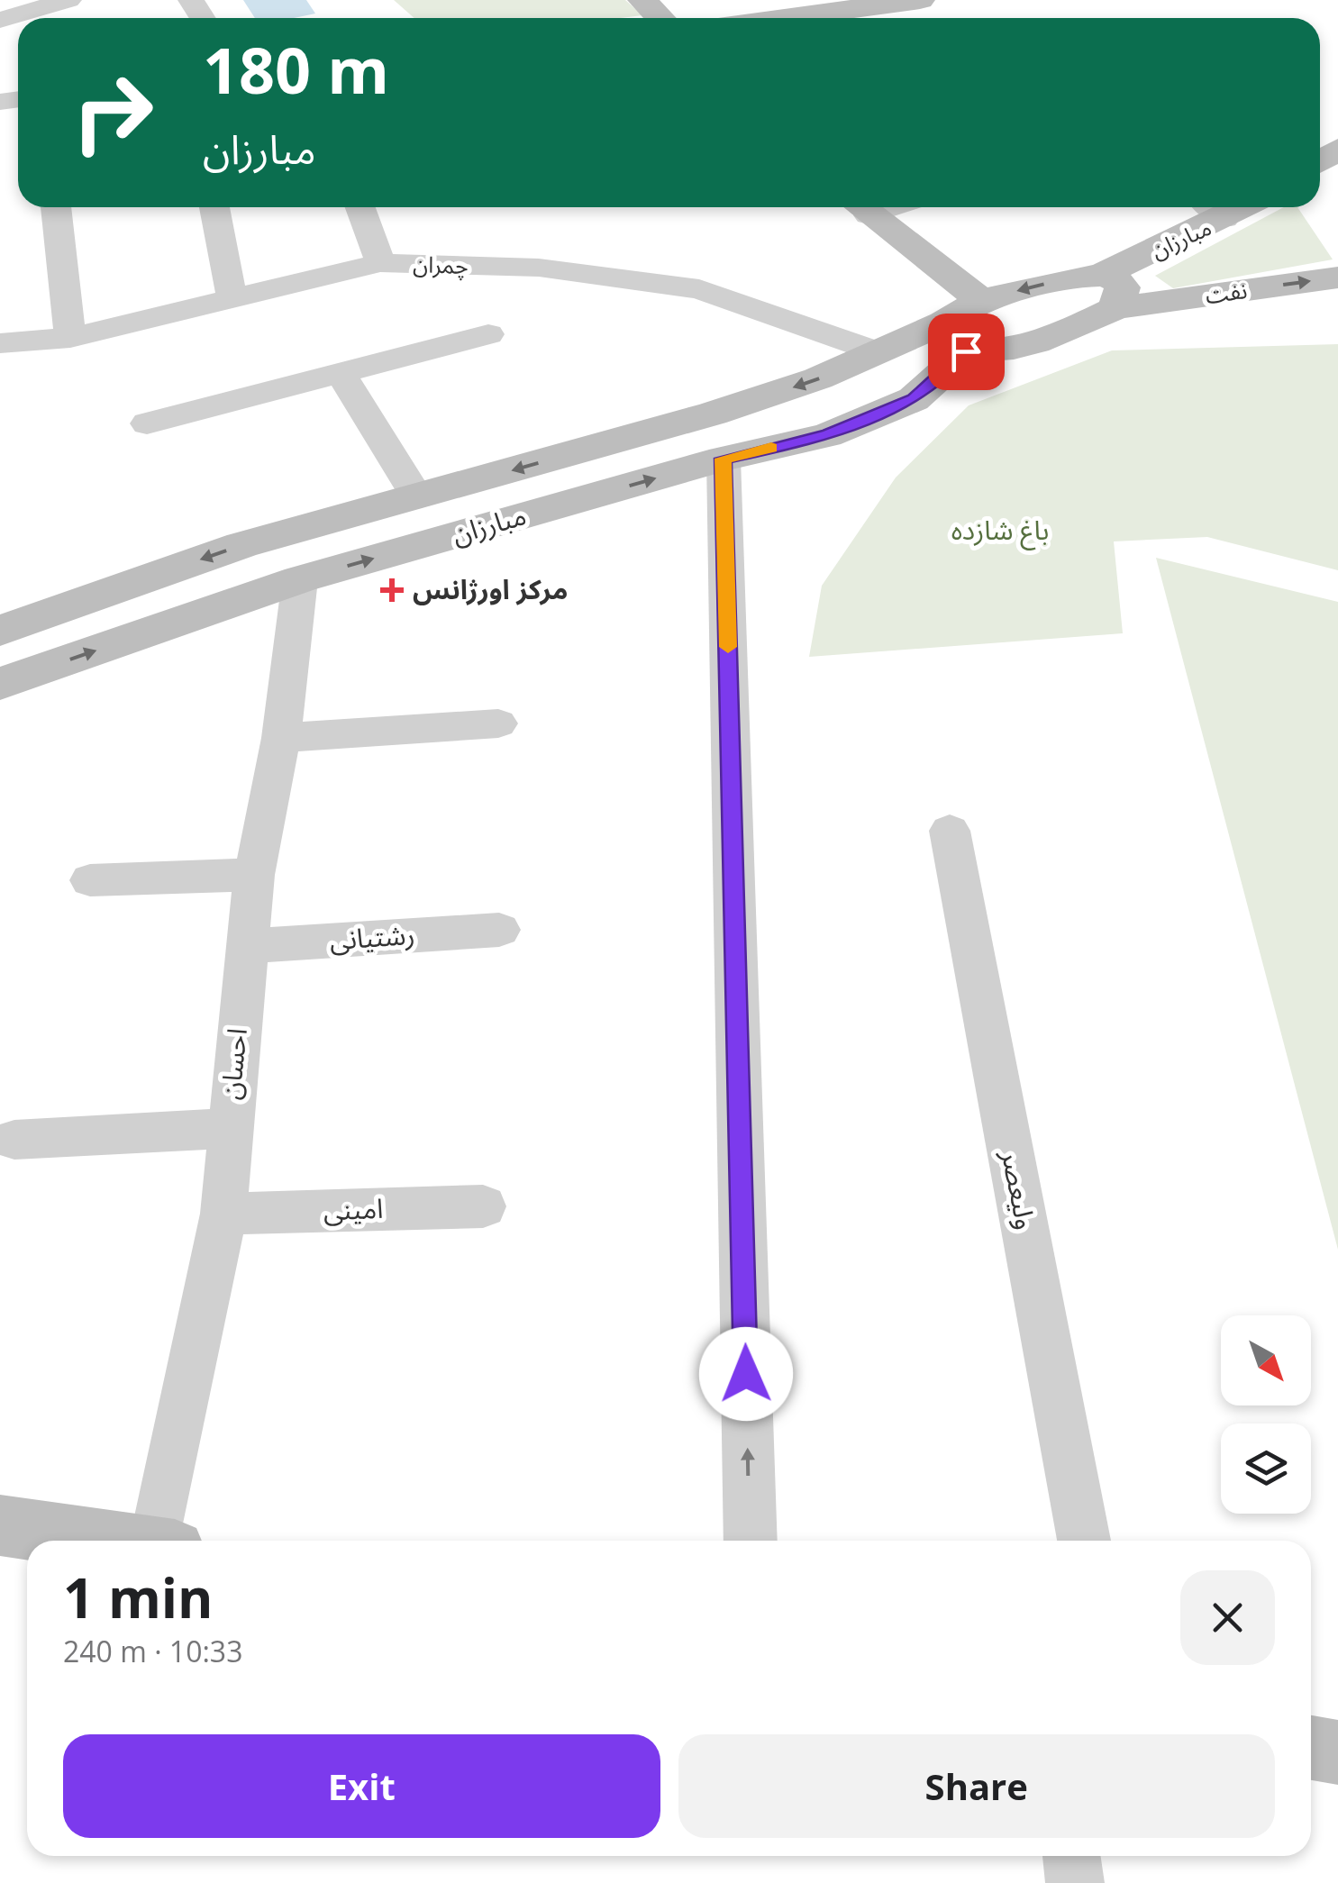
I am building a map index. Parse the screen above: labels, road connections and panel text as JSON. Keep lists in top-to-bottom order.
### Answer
{
  "streets": {
    "street": [
      "مبارزان",
      "چمران",
      "نفت",
      "رشتیانی",
      "احسان",
      "ولیعصر",
      "امینی"
    ]
  },
  "crossings": [
    ["مبارزان", "چمران"],
    ["مبارزان", "نفت"],
    ["مبارزان", "احسان"],
    ["رشتیانی", "احسان"],
    ["احسان", "امینی"]
  ],
  "parks": ["باغ شازده"],
  "places": {
    "health": ["مرکز اورژانس"]
  },
  "north": "bottom right",
  "page": {
    "turn": ["180 m", "مبارزان"],
    "heading": ["1 min", "240 m · 10:33"],
    "buttons": ["Exit", "Share"]
  }
}
